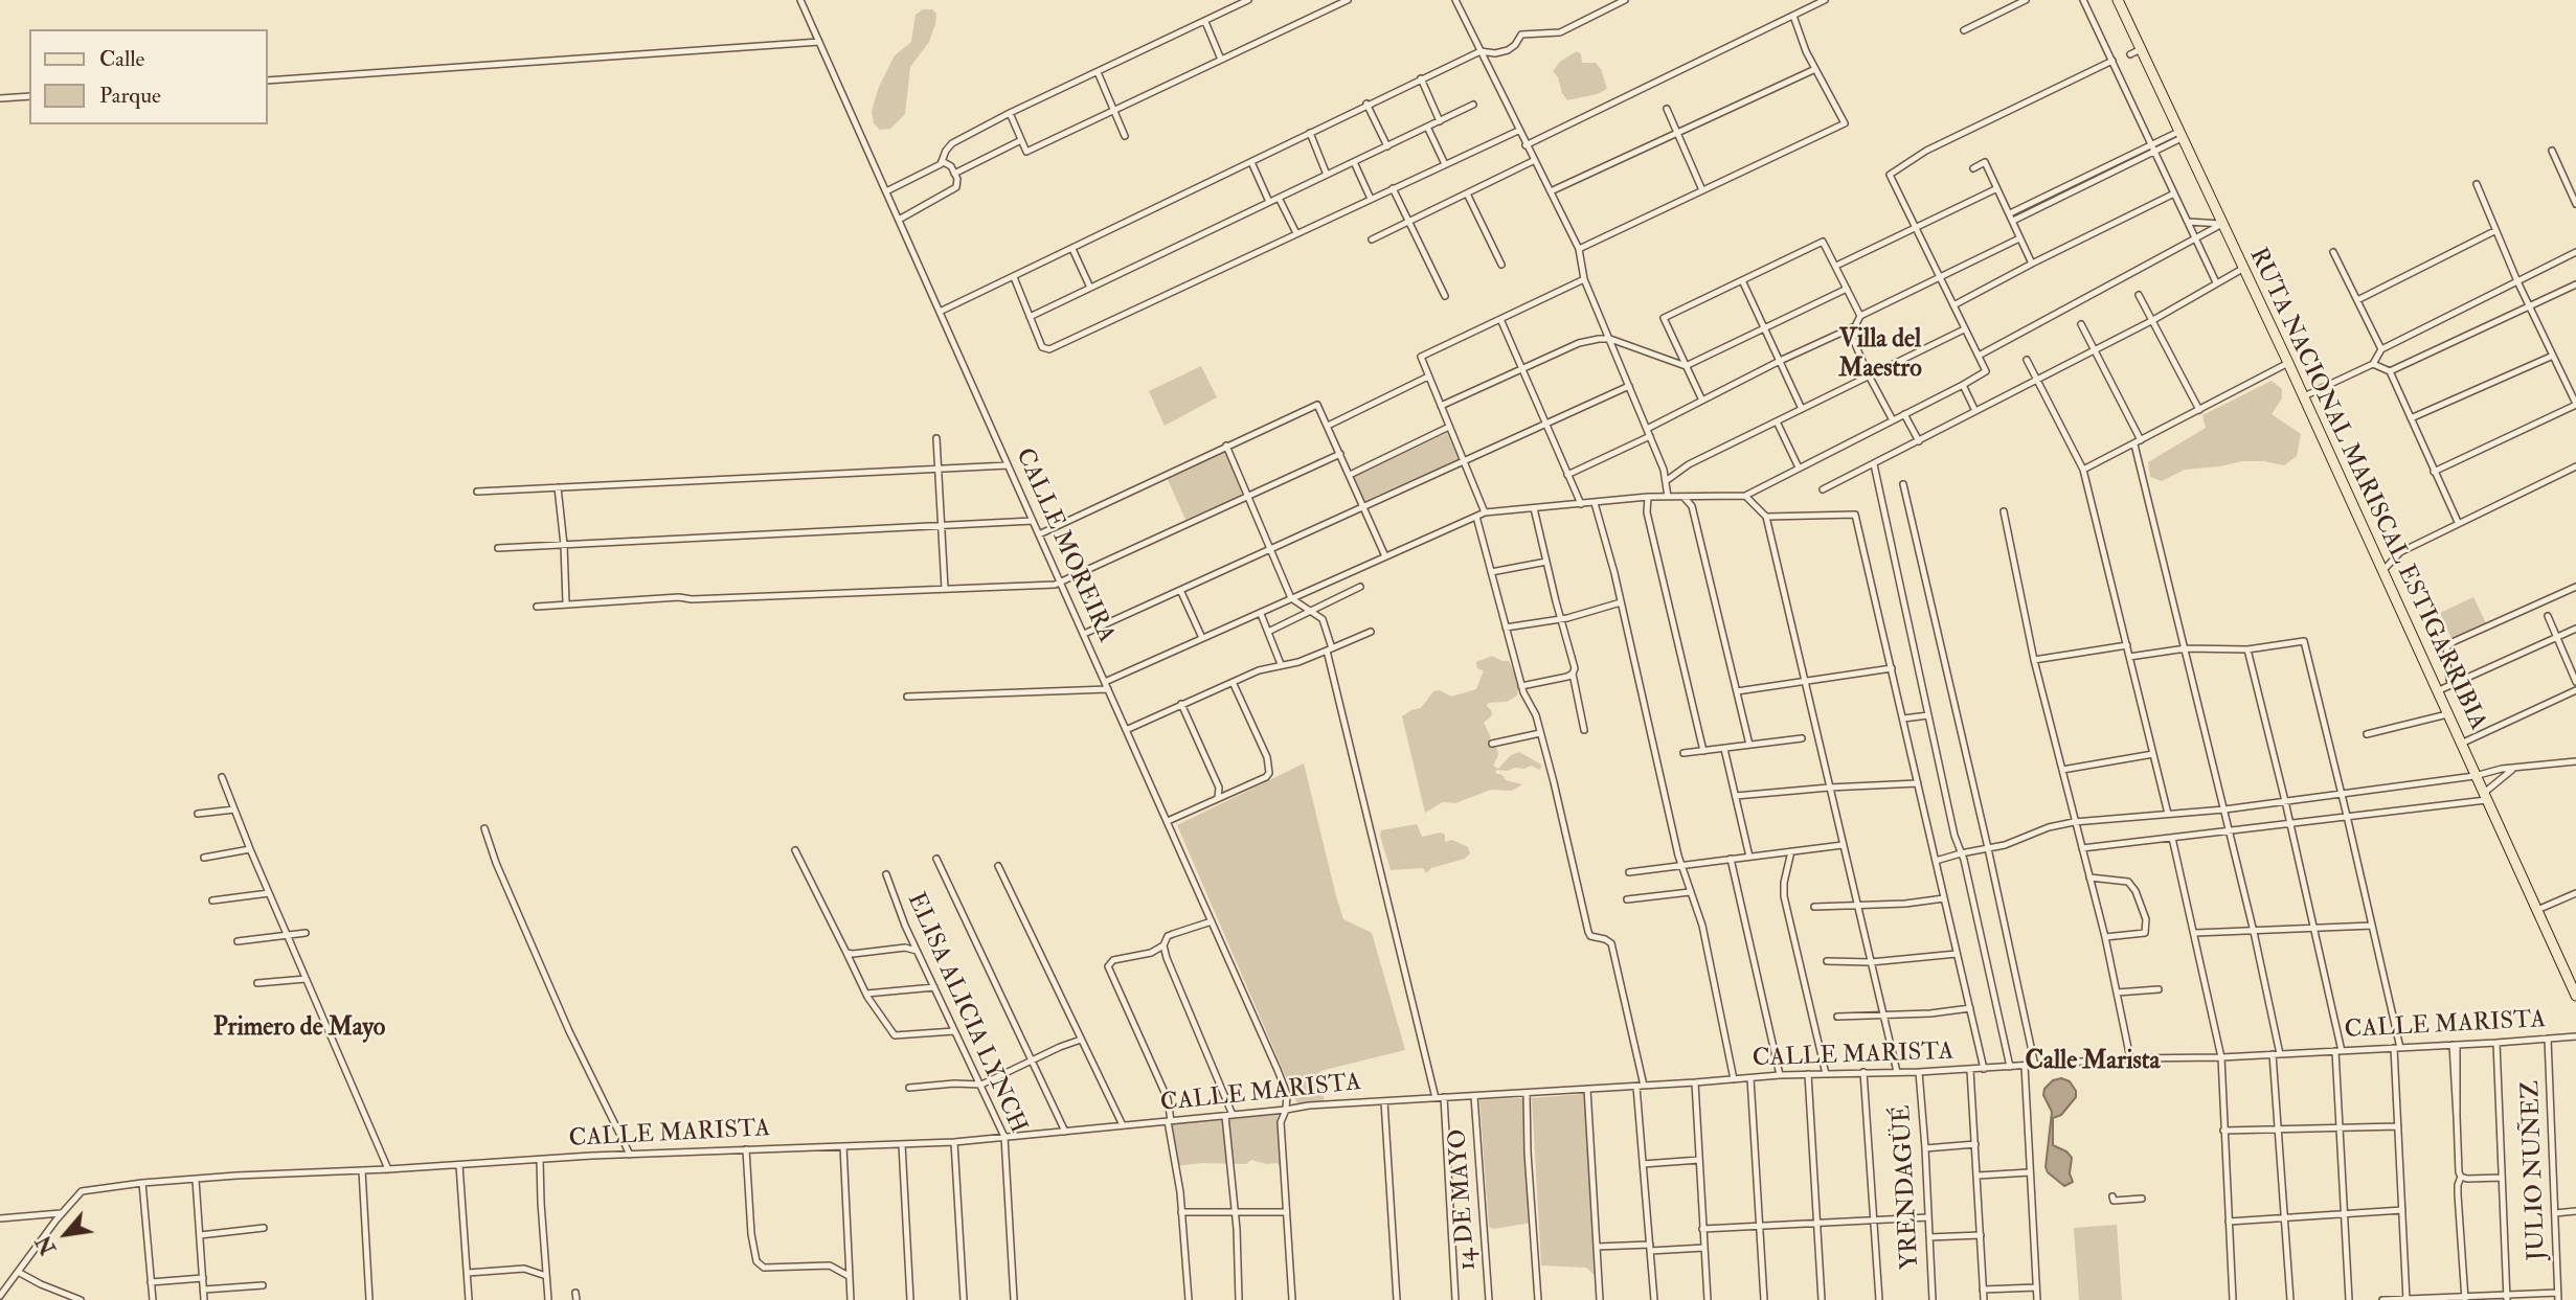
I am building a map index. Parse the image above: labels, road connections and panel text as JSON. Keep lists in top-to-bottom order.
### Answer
{
  "streets": {
    "main road": ["RUTA NACIONAL MARISCAL ESTIGARRIBIA"],
    "street": [
      "CALLE MOREIRA",
      "ELISA ALICIA LYNCH",
      "CALLE MARISTA",
      "JULIO NUÑEZ",
      "YRENDAGÜÉ",
      "14 DE MAYO"
    ]
  },
  "crossings": [
    ["CALLE MOREIRA", "CALLE MARISTA"],
    ["ELISA ALICIA LYNCH", "CALLE MARISTA"],
    ["CALLE MARISTA", "JULIO NUÑEZ"],
    ["CALLE MARISTA", "YRENDAGÜÉ"],
    ["CALLE MARISTA", "14 DE MAYO"]
  ],
  "districts": ["Villa del Maestro", "Primero de Mayo", "Calle Marista"],
  "legend": ["Calle", "Parque"],
  "north": "bottom left"
}
